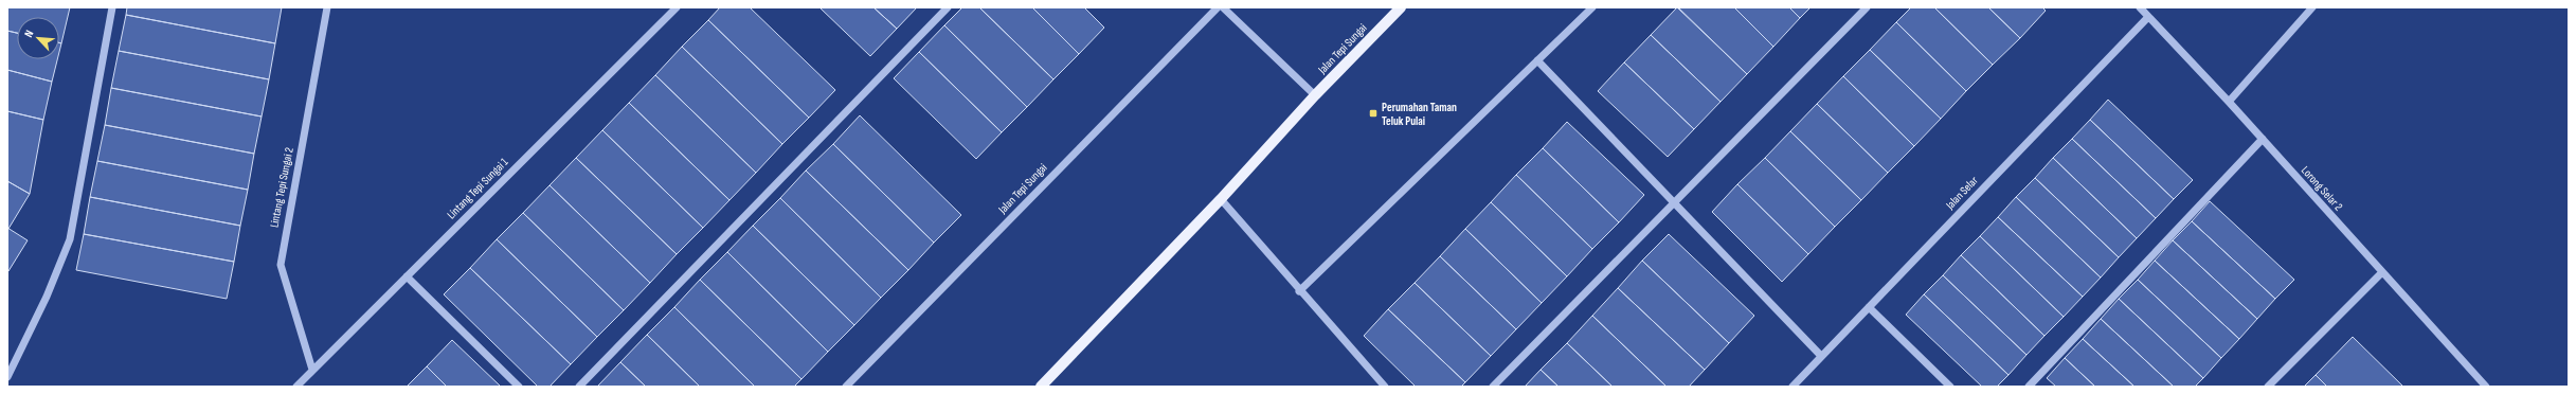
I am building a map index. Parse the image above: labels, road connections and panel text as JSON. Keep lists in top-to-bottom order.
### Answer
{
  "streets": {
    "main road": ["Jalan Tepi Sungai"],
    "street": [
      "Lintang Tepi Sungai 2",
      "Lintang Tepi Sungai 1",
      "Lorong Selar 2",
      "Jalan Selar"
    ]
  },
  "crossings": [
    ["Lintang Tepi Sungai 2", "Lintang Tepi Sungai 1"],
    ["Lorong Selar 2", "Jalan Selar"]
  ],
  "places": {
    "transit": ["Perumahan Taman Teluk Pulai"]
  },
  "north": "top left"
}
